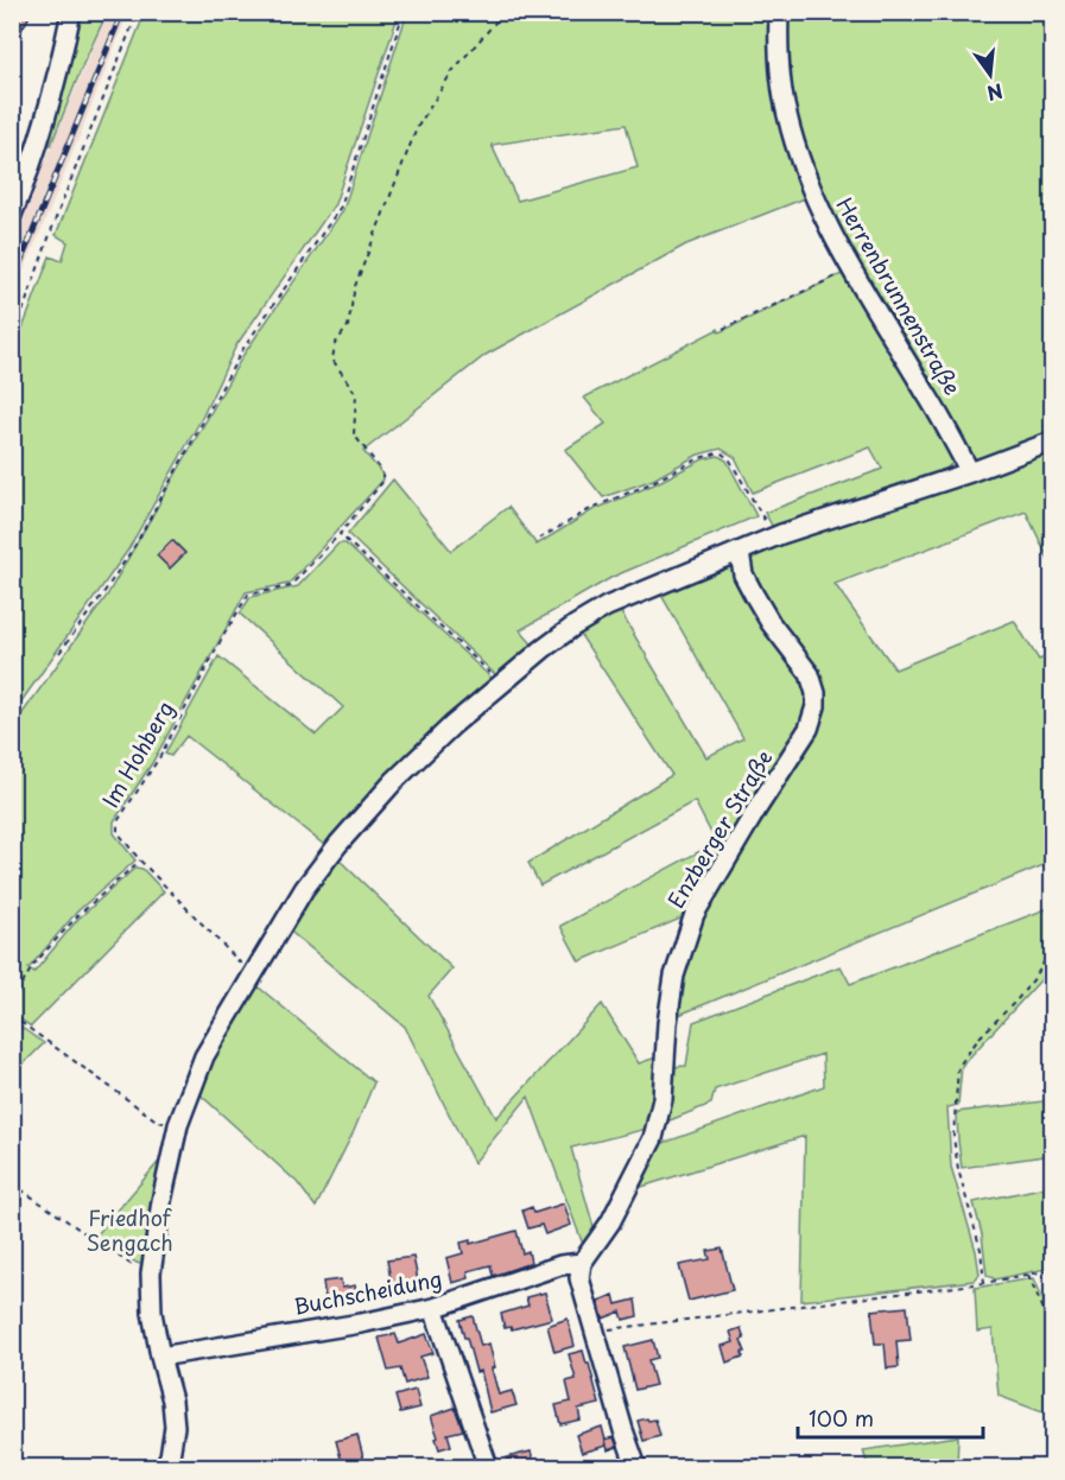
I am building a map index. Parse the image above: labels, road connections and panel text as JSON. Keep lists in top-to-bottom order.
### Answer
{
  "streets": {
    "street": ["Herrenbrunnenstraße", "Enzberger Straße", "Buchscheidung"],
    "path": ["Im Hohberg"]
  },
  "crossings": [
    ["Enzberger Straße", "Buchscheidung"]
  ],
  "parks": ["Friedhof Sengach"],
  "scale_bar": "100 m",
  "north": "bottom"
}
